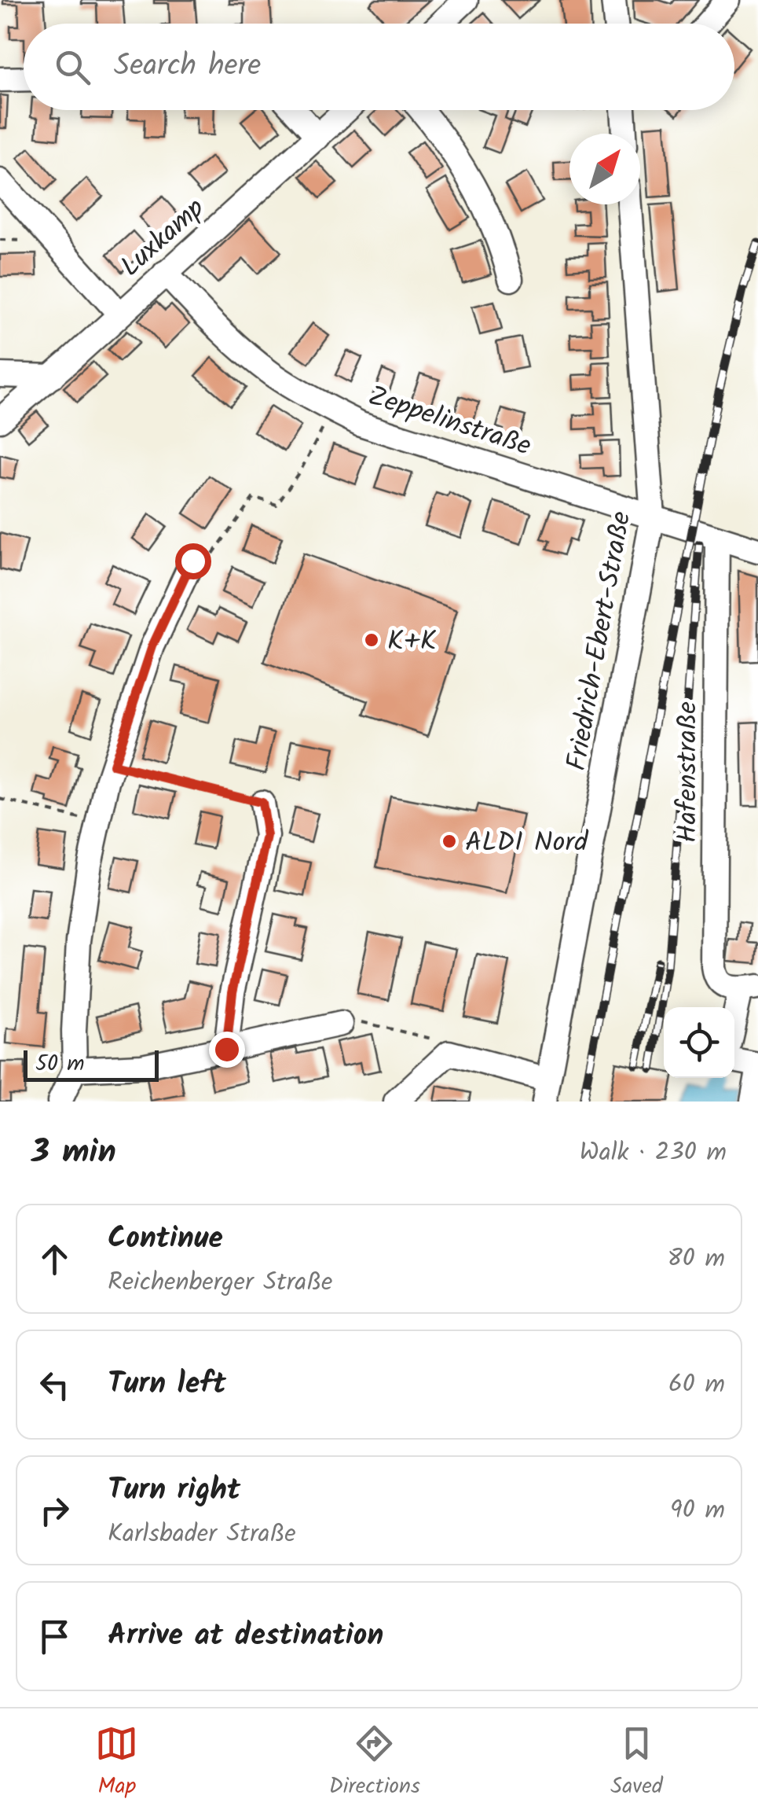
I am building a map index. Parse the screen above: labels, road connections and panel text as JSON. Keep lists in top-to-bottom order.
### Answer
{
  "streets": {
    "street": [
      "Luxkamp",
      "Zeppelinstraße",
      "Friedrich-Ebert-Straße",
      "Hafenstraße"
    ]
  },
  "crossings": [
    ["Luxkamp", "Zeppelinstraße"],
    ["Zeppelinstraße", "Friedrich-Ebert-Straße"],
    ["Zeppelinstraße", "Hafenstraße"]
  ],
  "places": ["K+K", "ALDI Nord"],
  "scale_bar": "50 m",
  "north": "top right",
  "page": {
    "search": "Search here",
    "scale": "50 m",
    "heading": ["3 min", "Walk · 230 m"],
    "list": [
      ["Continue", "Reichenberger Straße", "80 m"],
      ["Turn left", "60 m"],
      ["Turn right", "Karlsbader Straße", "90 m"],
      "Arrive at destination"
    ],
    "nav": ["Map", "Directions", "Saved"]
  }
}
